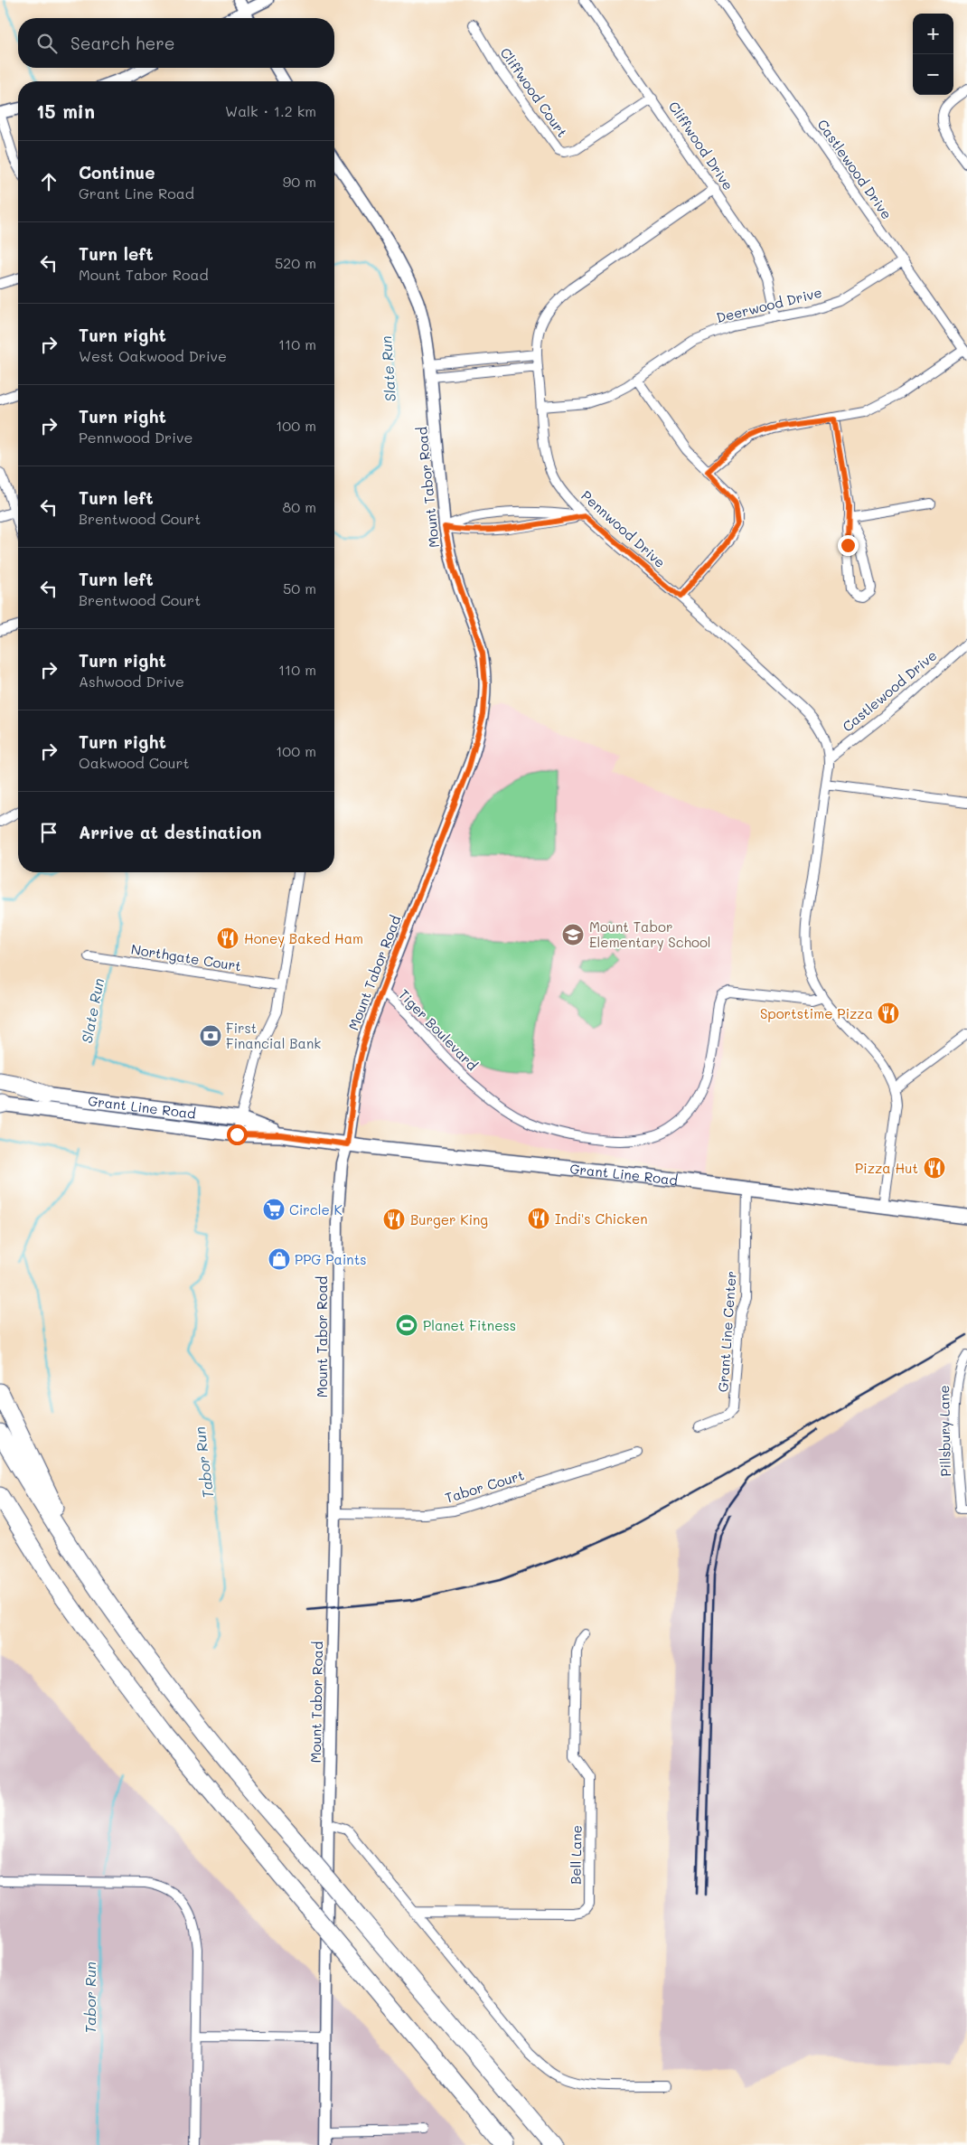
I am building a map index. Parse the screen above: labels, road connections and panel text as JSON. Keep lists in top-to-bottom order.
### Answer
{
  "streets": {
    "main road": ["Grant Line Road"],
    "street": [
      "Cliffwood Court",
      "Cliffwood Drive",
      "Castlewood Drive",
      "Deerwood Drive",
      "Mount Tabor Road",
      "Pennwood Drive",
      "Northgate Court",
      "Tiger Boulevard",
      "Grant Line Center",
      "Pillsbury Lane",
      "Tabor Court",
      "Bell Lane"
    ]
  },
  "crossings": [
    ["Cliffwood Court", "Cliffwood Drive"],
    ["Cliffwood Drive", "Deerwood Drive"],
    ["Cliffwood Drive", "Pennwood Drive"],
    ["Castlewood Drive", "Deerwood Drive"],
    ["Castlewood Drive", "Pennwood Drive"],
    ["Deerwood Drive", "Pennwood Drive"],
    ["Mount Tabor Road", "Tiger Boulevard"],
    ["Mount Tabor Road", "Grant Line Road"],
    ["Mount Tabor Road", "Tabor Court"],
    ["Pennwood Drive", "Tiger Boulevard"],
    ["Grant Line Road", "Grant Line Center"]
  ],
  "water": ["Slate Run", "Tabor Run"],
  "places": {
    "school or university": ["Mount Tabor Elementary School"],
    "restaurant": [
      "Honey Baked Ham",
      "Sportstime Pizza",
      "Pizza Hut",
      "Indi's Chicken",
      "Burger King"
    ],
    "bank": ["First Financial Bank"],
    "supermarket": ["Circle K"],
    "shop": ["PPG Paints"],
    "sports": ["Planet Fitness"]
  },
  "page": {
    "map_buttons": ["+", "−"],
    "search": "Search here",
    "heading": ["15 min", "Walk · 1.2 km"],
    "list": [
      ["Continue", "Grant Line Road", "90 m"],
      ["Turn left", "Mount Tabor Road", "520 m"],
      ["Turn right", "West Oakwood Drive", "110 m"],
      ["Turn right", "Pennwood Drive", "100 m"],
      ["Turn left", "Brentwood Court", "80 m"],
      ["Turn left", "Brentwood Court", "50 m"],
      ["Turn right", "Ashwood Drive", "110 m"],
      ["Turn right", "Oakwood Court", "100 m"],
      "Arrive at destination"
    ]
  }
}
